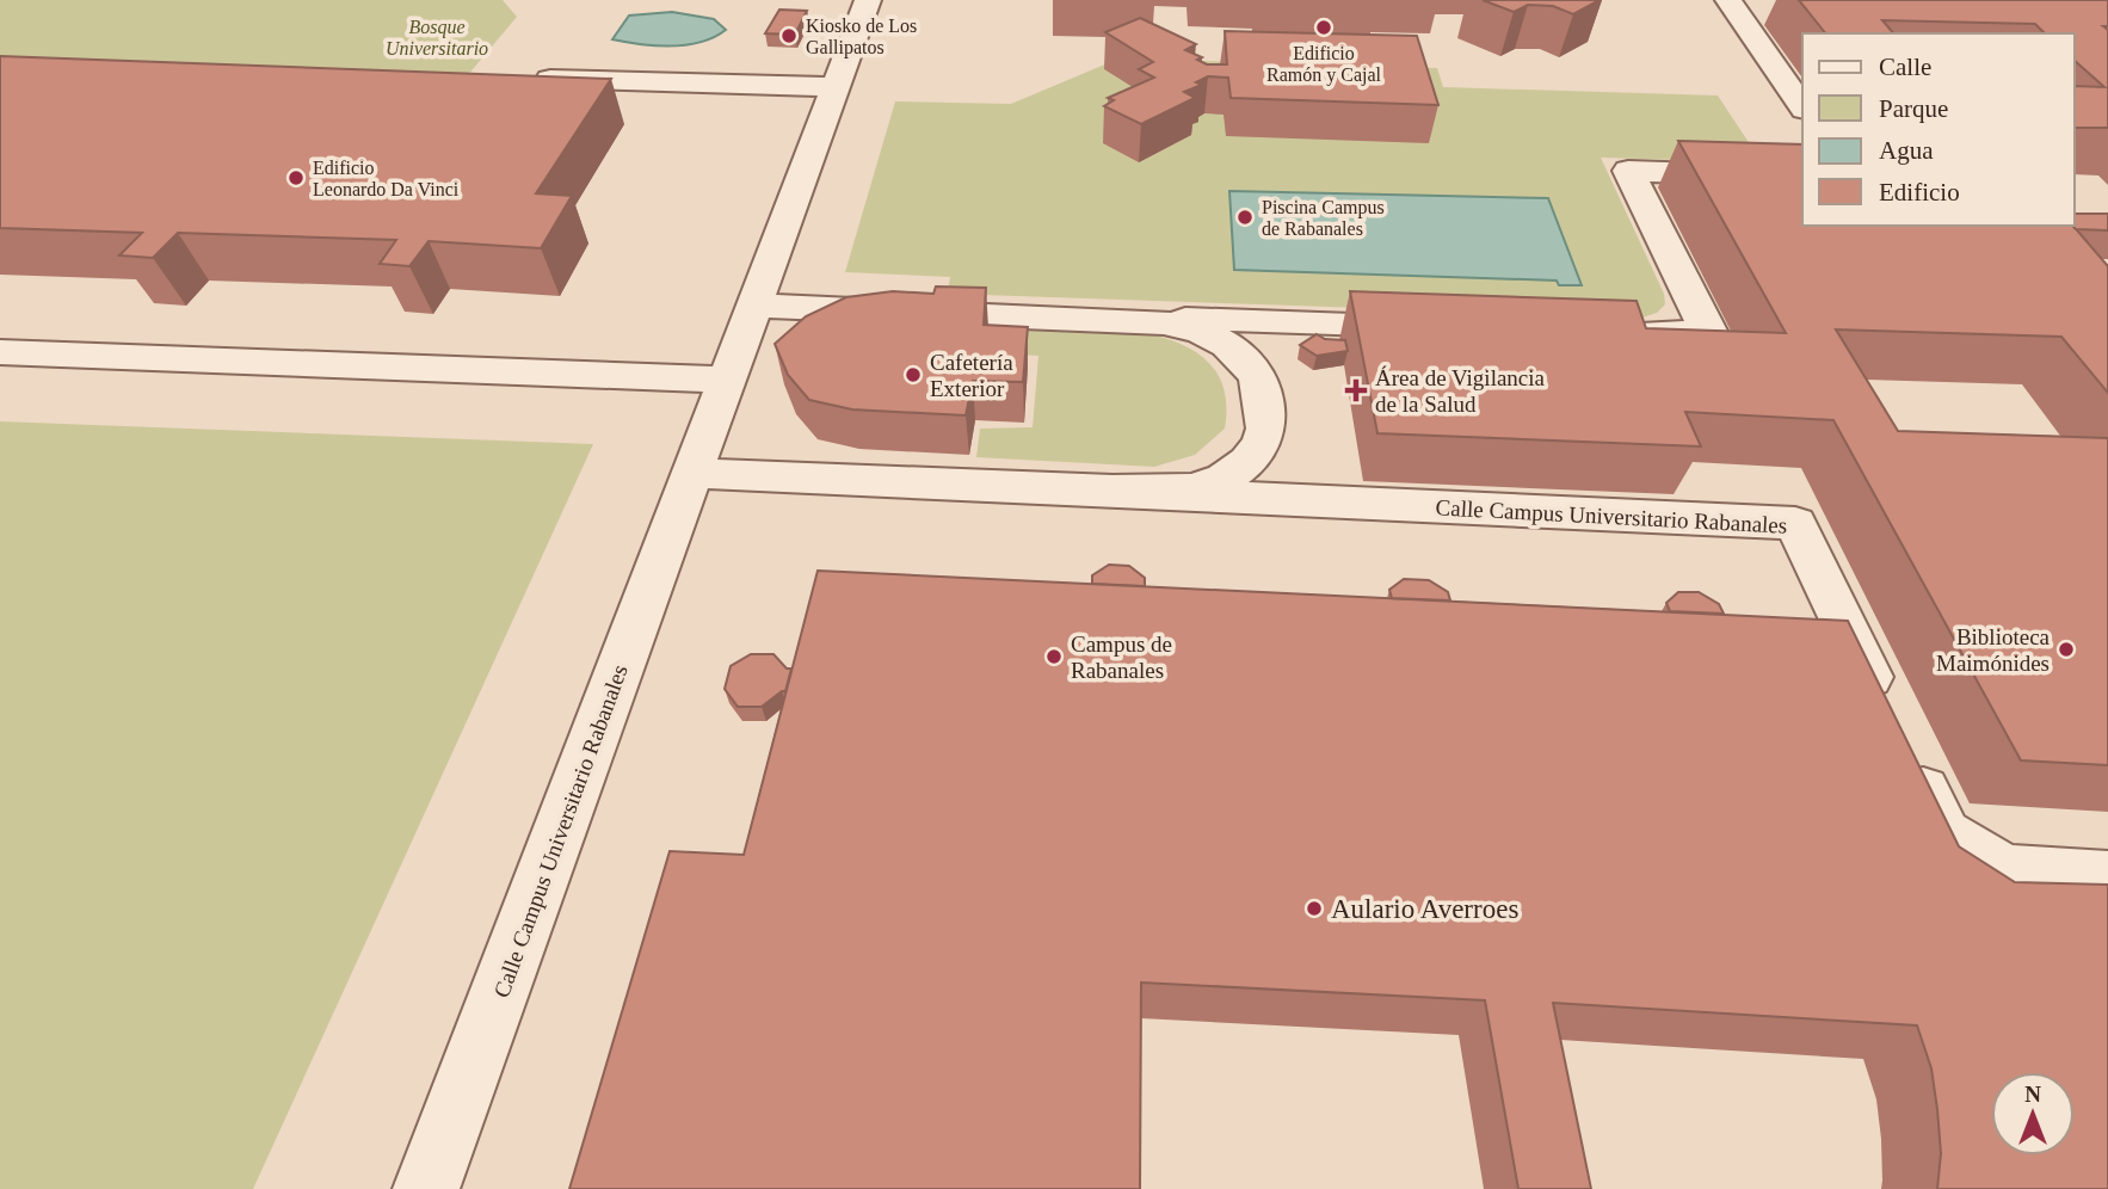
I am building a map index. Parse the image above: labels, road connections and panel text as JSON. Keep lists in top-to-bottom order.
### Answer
{
  "streets": {
    "street": ["Calle Campus Universitario Rabanales"]
  },
  "parks": ["Bosque Universitario"],
  "places": {
    "other": [
      "Edificio Ramón y Cajal",
      "Kiosko de Los Gallipatos",
      "Edificio Leonardo Da Vinci",
      "Piscina Campus de Rabanales",
      "Cafetería Exterior",
      "Biblioteca Maimónides",
      "Campus de Rabanales",
      "Aulario Averroes"
    ],
    "health": ["Área de Vigilancia de la Salud"]
  },
  "legend": [
    "Calle",
    "Parque",
    "Agua",
    "Edificio"
  ],
  "north": "top"
}
